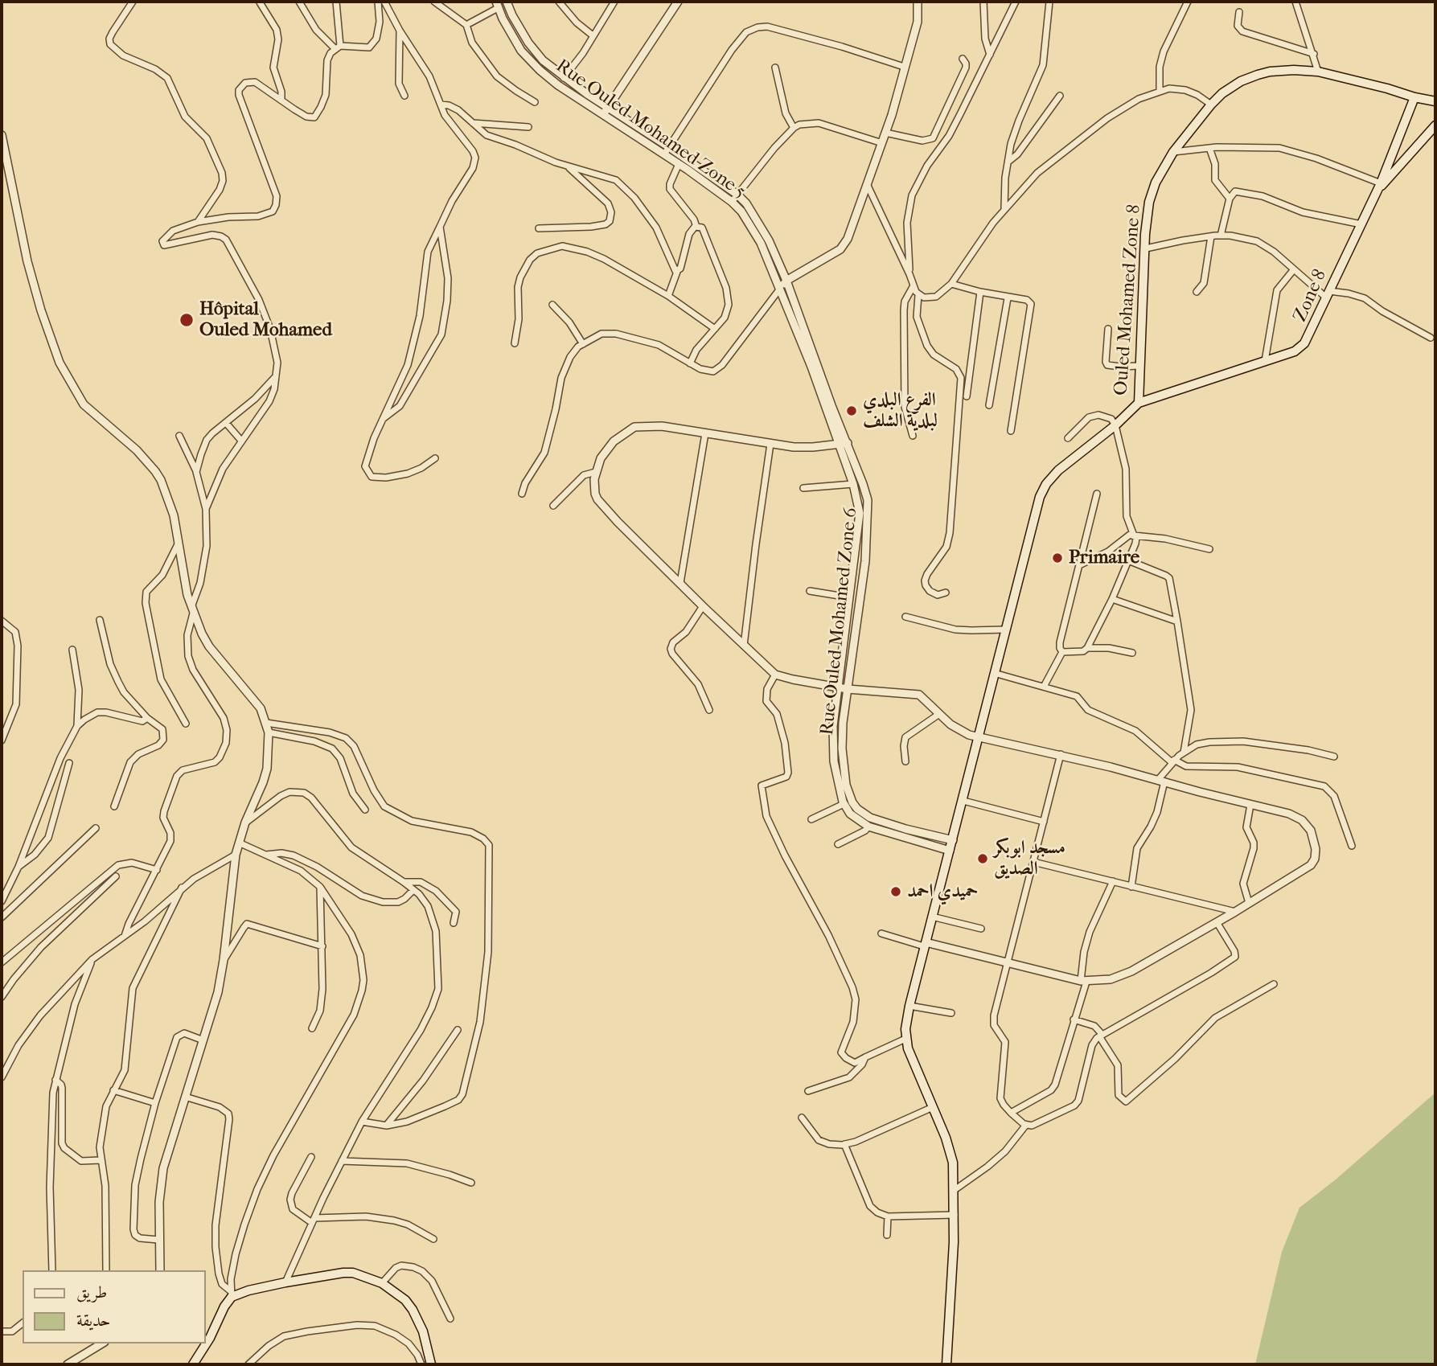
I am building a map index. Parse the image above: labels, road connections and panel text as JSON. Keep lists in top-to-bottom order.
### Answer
{
  "streets": {
    "main road": ["Zone 8", "Ouled Mohamed Zone 8"],
    "street": ["Rue Ouled Mohamed Zone 5", "Rue Ouled Mohamed Zone 6"]
  },
  "crossings": [
    ["Rue Ouled Mohamed Zone 5", "Rue Ouled Mohamed Zone 6"],
    ["Zone 8", "Ouled Mohamed Zone 8"],
    ["Ouled Mohamed Zone 8", "Rue Ouled Mohamed Zone 6"]
  ],
  "places": [
    "Hôpital Ouled Mohamed",
    "الفرع البلدي لبلدية الشلف",
    "Primaire",
    "مسجد ابوبكر الصديق",
    "حميدي احمد"
  ],
  "legend": ["طريق", "حديقة"]
}
